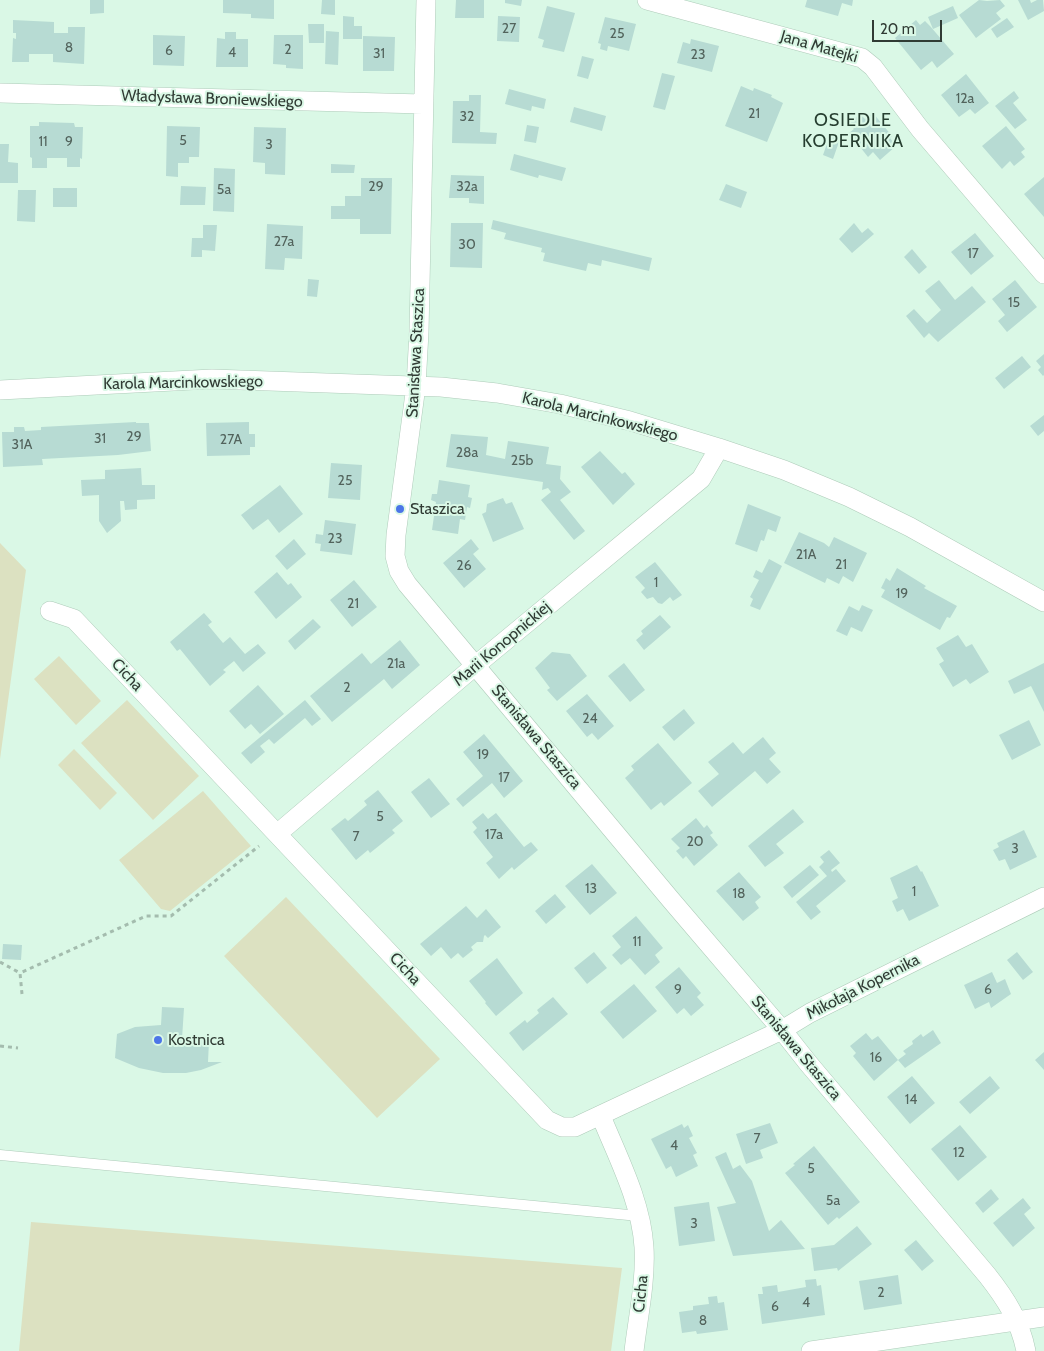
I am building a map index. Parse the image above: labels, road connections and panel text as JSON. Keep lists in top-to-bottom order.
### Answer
{
  "streets": {
    "street": [
      "Jana Matejki",
      "Władysława Broniewskiego",
      "Stanisława Staszica",
      "Karola Marcinkowskiego",
      "Marii Konopnickiej",
      "Cicha",
      "Mikołaja Kopernika"
    ]
  },
  "crossings": [
    ["Władysława Broniewskiego", "Stanisława Staszica"],
    ["Stanisława Staszica", "Karola Marcinkowskiego"],
    ["Stanisława Staszica", "Marii Konopnickiej"],
    ["Stanisława Staszica", "Mikołaja Kopernika"],
    ["Karola Marcinkowskiego", "Marii Konopnickiej"],
    ["Marii Konopnickiej", "Cicha"],
    ["Cicha", "Mikołaja Kopernika"]
  ],
  "districts": ["OSIEDLE KOPERNIKA"],
  "places": ["Staszica", "Kostnica"],
  "house_numbers": [
    "27",
    "25",
    "8",
    "2",
    "6",
    "4",
    "31",
    "23",
    "12a",
    "21",
    "32",
    "5",
    "11",
    "9",
    "3",
    "29",
    "32a",
    "5a",
    "27a",
    "30",
    "17",
    "15",
    "29",
    "31",
    "27A",
    "31A",
    "28a",
    "25b",
    "25",
    "23",
    "21A",
    "21",
    "26",
    "1",
    "19",
    "21",
    "21a",
    "2",
    "24",
    "19",
    "17",
    "5",
    "17a",
    "7",
    "20",
    "3",
    "13",
    "1",
    "18",
    "11",
    "9",
    "6",
    "16",
    "14",
    "7",
    "4",
    "12",
    "5",
    "5a",
    "3",
    "2",
    "4",
    "6",
    "8"
  ],
  "scale_bar": "20 m"
}
